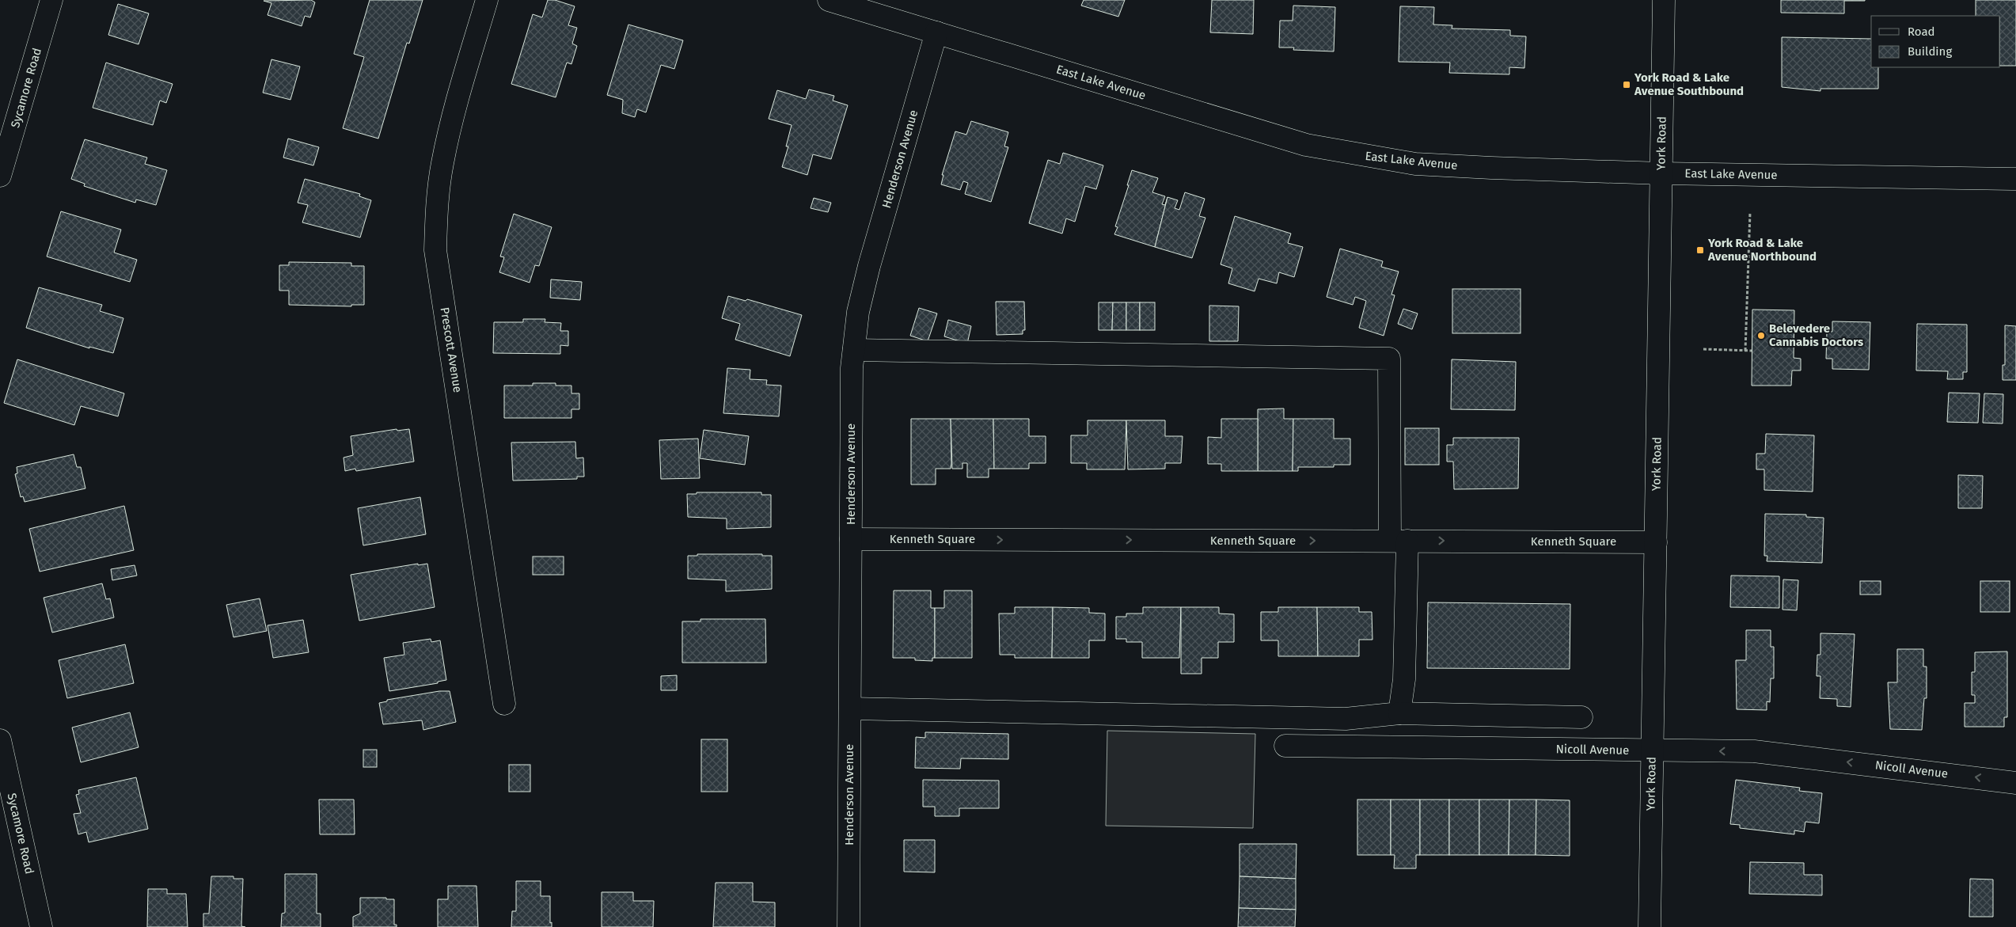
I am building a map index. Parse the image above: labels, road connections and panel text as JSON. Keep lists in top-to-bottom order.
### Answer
{
  "streets": {
    "street": [
      "East Lake Avenue",
      "Sycamore Road",
      "York Road",
      "Henderson Avenue",
      "Prescott Avenue",
      "Kenneth Square",
      "Nicoll Avenue"
    ]
  },
  "crossings": [
    ["East Lake Avenue", "York Road"],
    ["East Lake Avenue", "Henderson Avenue"],
    ["York Road", "Kenneth Square"],
    ["York Road", "Nicoll Avenue"],
    ["Henderson Avenue", "Kenneth Square"]
  ],
  "one_way": ["Nicoll Avenue"],
  "places": {
    "transit": ["York Road & Lake Avenue Southbound", "York Road & Lake Avenue Northbound"],
    "other": ["Belevedere Cannabis Doctors"]
  },
  "legend": ["Road", "Building"]
}
